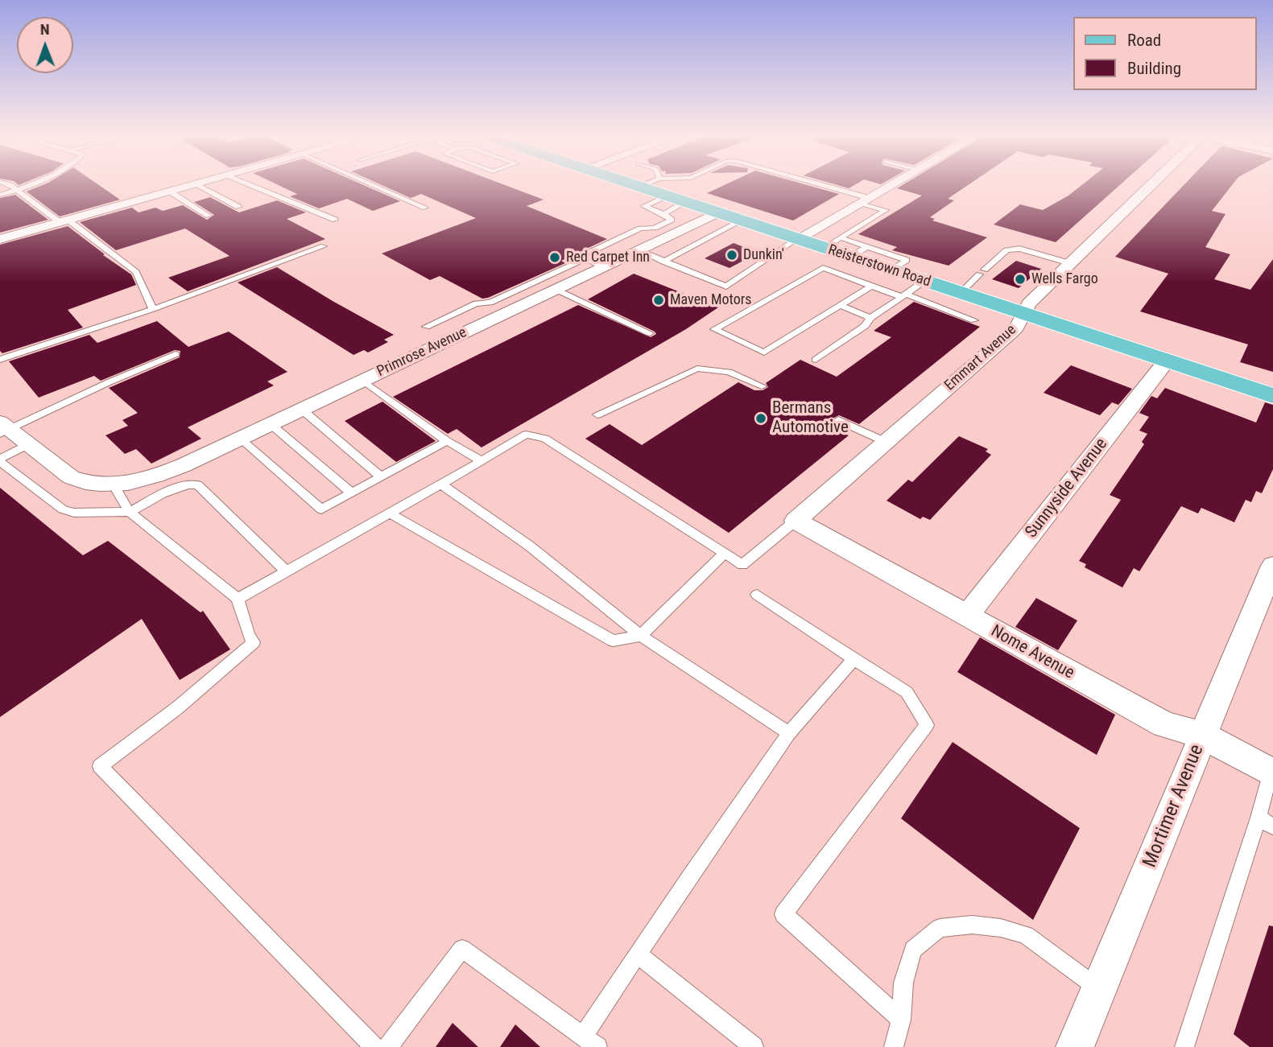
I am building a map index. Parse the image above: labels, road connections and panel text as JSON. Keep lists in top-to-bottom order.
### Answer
{
  "streets": {
    "main road": ["Reisterstown Road"],
    "street": [
      "Primrose Avenue",
      "Emmart Avenue",
      "Sunnyside Avenue",
      "Nome Avenue",
      "Mortimer Avenue"
    ]
  },
  "crossings": [
    ["Reisterstown Road", "Primrose Avenue"],
    ["Reisterstown Road", "Emmart Avenue"],
    ["Reisterstown Road", "Sunnyside Avenue"],
    ["Emmart Avenue", "Nome Avenue"],
    ["Sunnyside Avenue", "Nome Avenue"],
    ["Nome Avenue", "Mortimer Avenue"]
  ],
  "places": [
    "Dunkin'",
    "Red Carpet Inn",
    "Wells Fargo",
    "Maven Motors",
    "Bermans Automotive"
  ],
  "legend": ["Road", "Building"],
  "north": "top"
}
